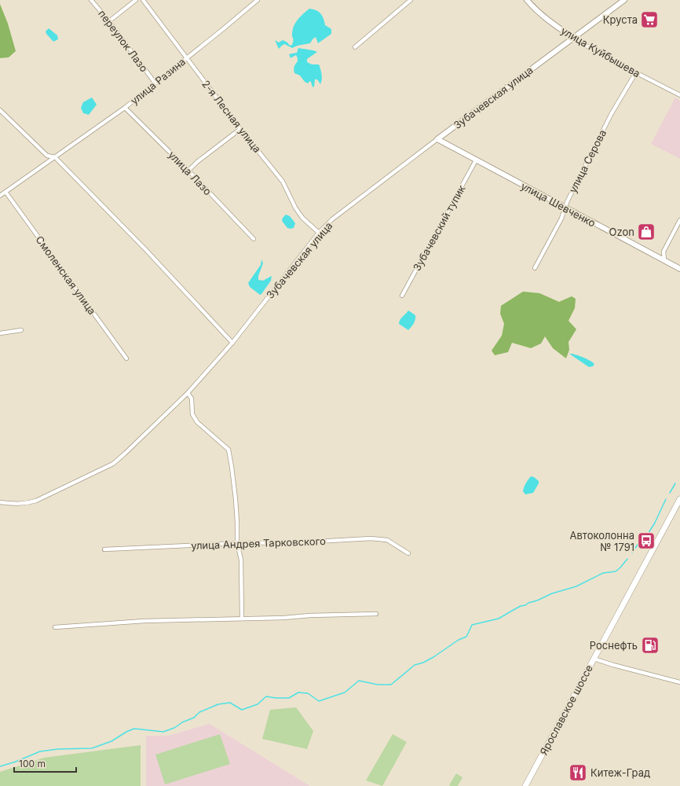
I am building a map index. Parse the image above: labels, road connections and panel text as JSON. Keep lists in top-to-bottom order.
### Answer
{
  "streets": {
    "main road": ["Ярославское шоссе"],
    "street": [
      "переулок Лазо",
      "улица Куйбышева",
      "улица Разина",
      "Зубачевская улица",
      "2-я Лесная улица",
      "улица Серова",
      "улица Лазо",
      "улица Шевченко",
      "Зубачевский тупик",
      "Смоленская улица",
      "улица Андрея Тарковского"
    ]
  },
  "crossings": [
    ["переулок Лазо", "улица Разина"],
    ["улица Куйбышева", "Зубачевская улица"],
    ["улица Куйбышева", "улица Серова"],
    ["улица Разина", "2-я Лесная улица"],
    ["улица Разина", "улица Лазо"],
    ["улица Разина", "Смоленская улица"],
    ["Зубачевская улица", "2-я Лесная улица"],
    ["Зубачевская улица", "улица Шевченко"],
    ["улица Серова", "улица Шевченко"],
    ["улица Шевченко", "Зубачевский тупик"]
  ],
  "places": {
    "supermarket": ["Круста"],
    "shop": ["Ozon"],
    "bus stop": ["Автоколонна № 1791"],
    "fuel station": ["Роснефть"],
    "restaurant": ["Китеж-Град"]
  },
  "scale_bar": "100 m"
}
